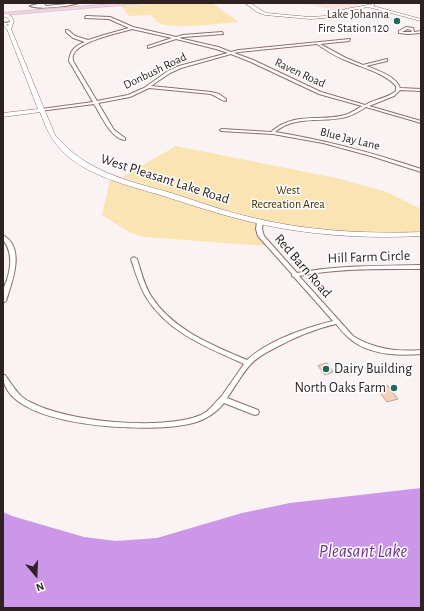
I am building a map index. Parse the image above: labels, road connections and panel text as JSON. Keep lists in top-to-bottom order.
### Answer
{
  "streets": {
    "street": [
      "Donbush Road",
      "Raven Road",
      "Blue Jay Lane",
      "West Pleasant Lake Road",
      "Hill Farm Circle",
      "Red Barn Road"
    ]
  },
  "crossings": [
    ["Donbush Road", "Raven Road"],
    ["Donbush Road", "West Pleasant Lake Road"],
    ["Raven Road", "Blue Jay Lane"],
    ["West Pleasant Lake Road", "Red Barn Road"],
    ["Hill Farm Circle", "Red Barn Road"]
  ],
  "water": ["Pleasant Lake"],
  "parks": ["West Recreation Area"],
  "places": ["Lake Johanna Fire Station 120", "Dairy Building", "North Oaks Farm"],
  "north": "bottom"
}
